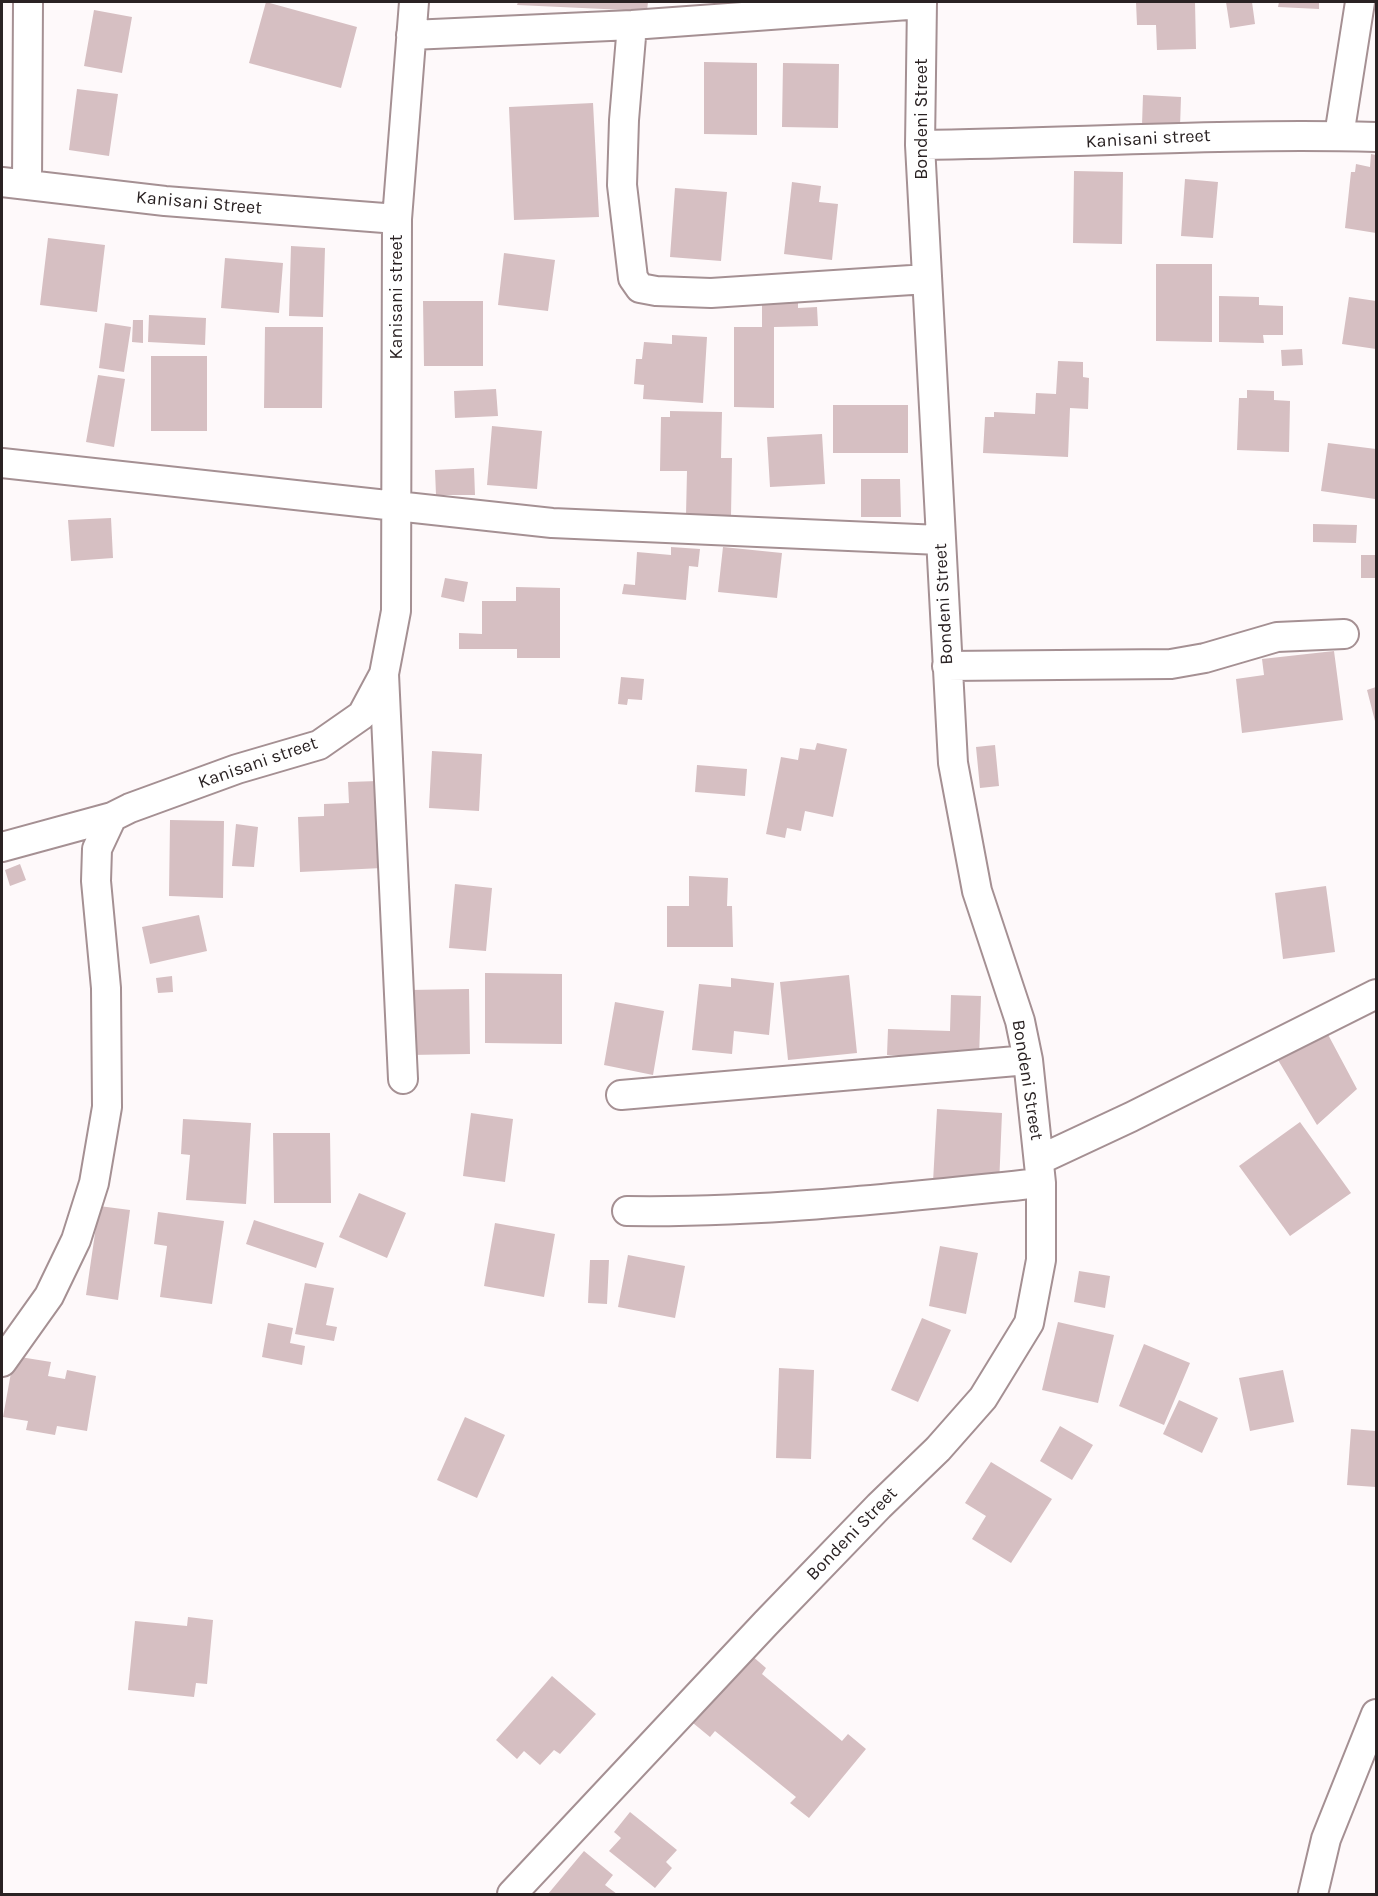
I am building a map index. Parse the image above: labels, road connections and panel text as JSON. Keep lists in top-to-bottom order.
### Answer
{
  "streets": {
    "street": ["Bondeni Street", "Kanisani street", "Kanisani Street"]
  },
  "crossings": [
    ["Bondeni Street", "Kanisani street"],
    ["Kanisani street", "Kanisani Street"]
  ]
}
